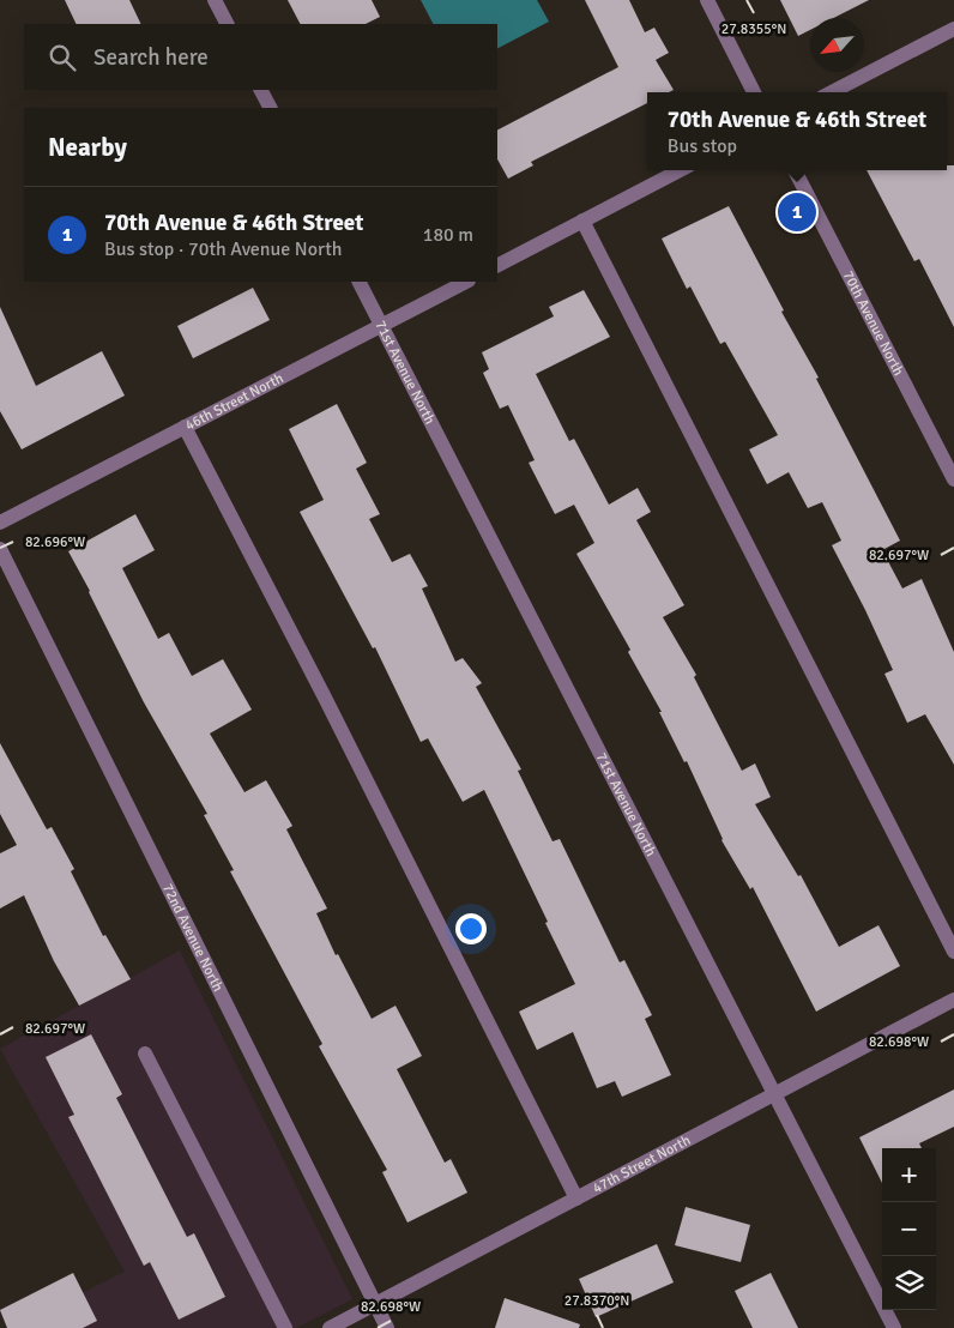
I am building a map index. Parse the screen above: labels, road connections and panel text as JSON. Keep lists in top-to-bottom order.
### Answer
{
  "streets": {
    "street": [
      "70th Avenue North",
      "71st Avenue North",
      "46th Street North",
      "72nd Avenue North",
      "47th Street North"
    ]
  },
  "crossings": [
    ["71st Avenue North", "46th Street North"],
    ["71st Avenue North", "47th Street North"],
    ["72nd Avenue North", "47th Street North"]
  ],
  "north": "bottom left",
  "page": {
    "search": "Search here",
    "popup": ["70th Avenue & 46th Street", "Bus stop"],
    "heading": "Nearby",
    "list": [
      {
        "mark": "1",
        "name": "70th Avenue & 46th Street",
        "note": "Bus stop · 70th Avenue North",
        "value": "180 m"
      }
    ],
    "pins": "1",
    "map_buttons": ["+", "−"]
  },
  "coordinates": [
    "27.8355°N",
    "82.696°W",
    "82.697°W",
    "82.698°W",
    "27.8370°N"
  ]
}
